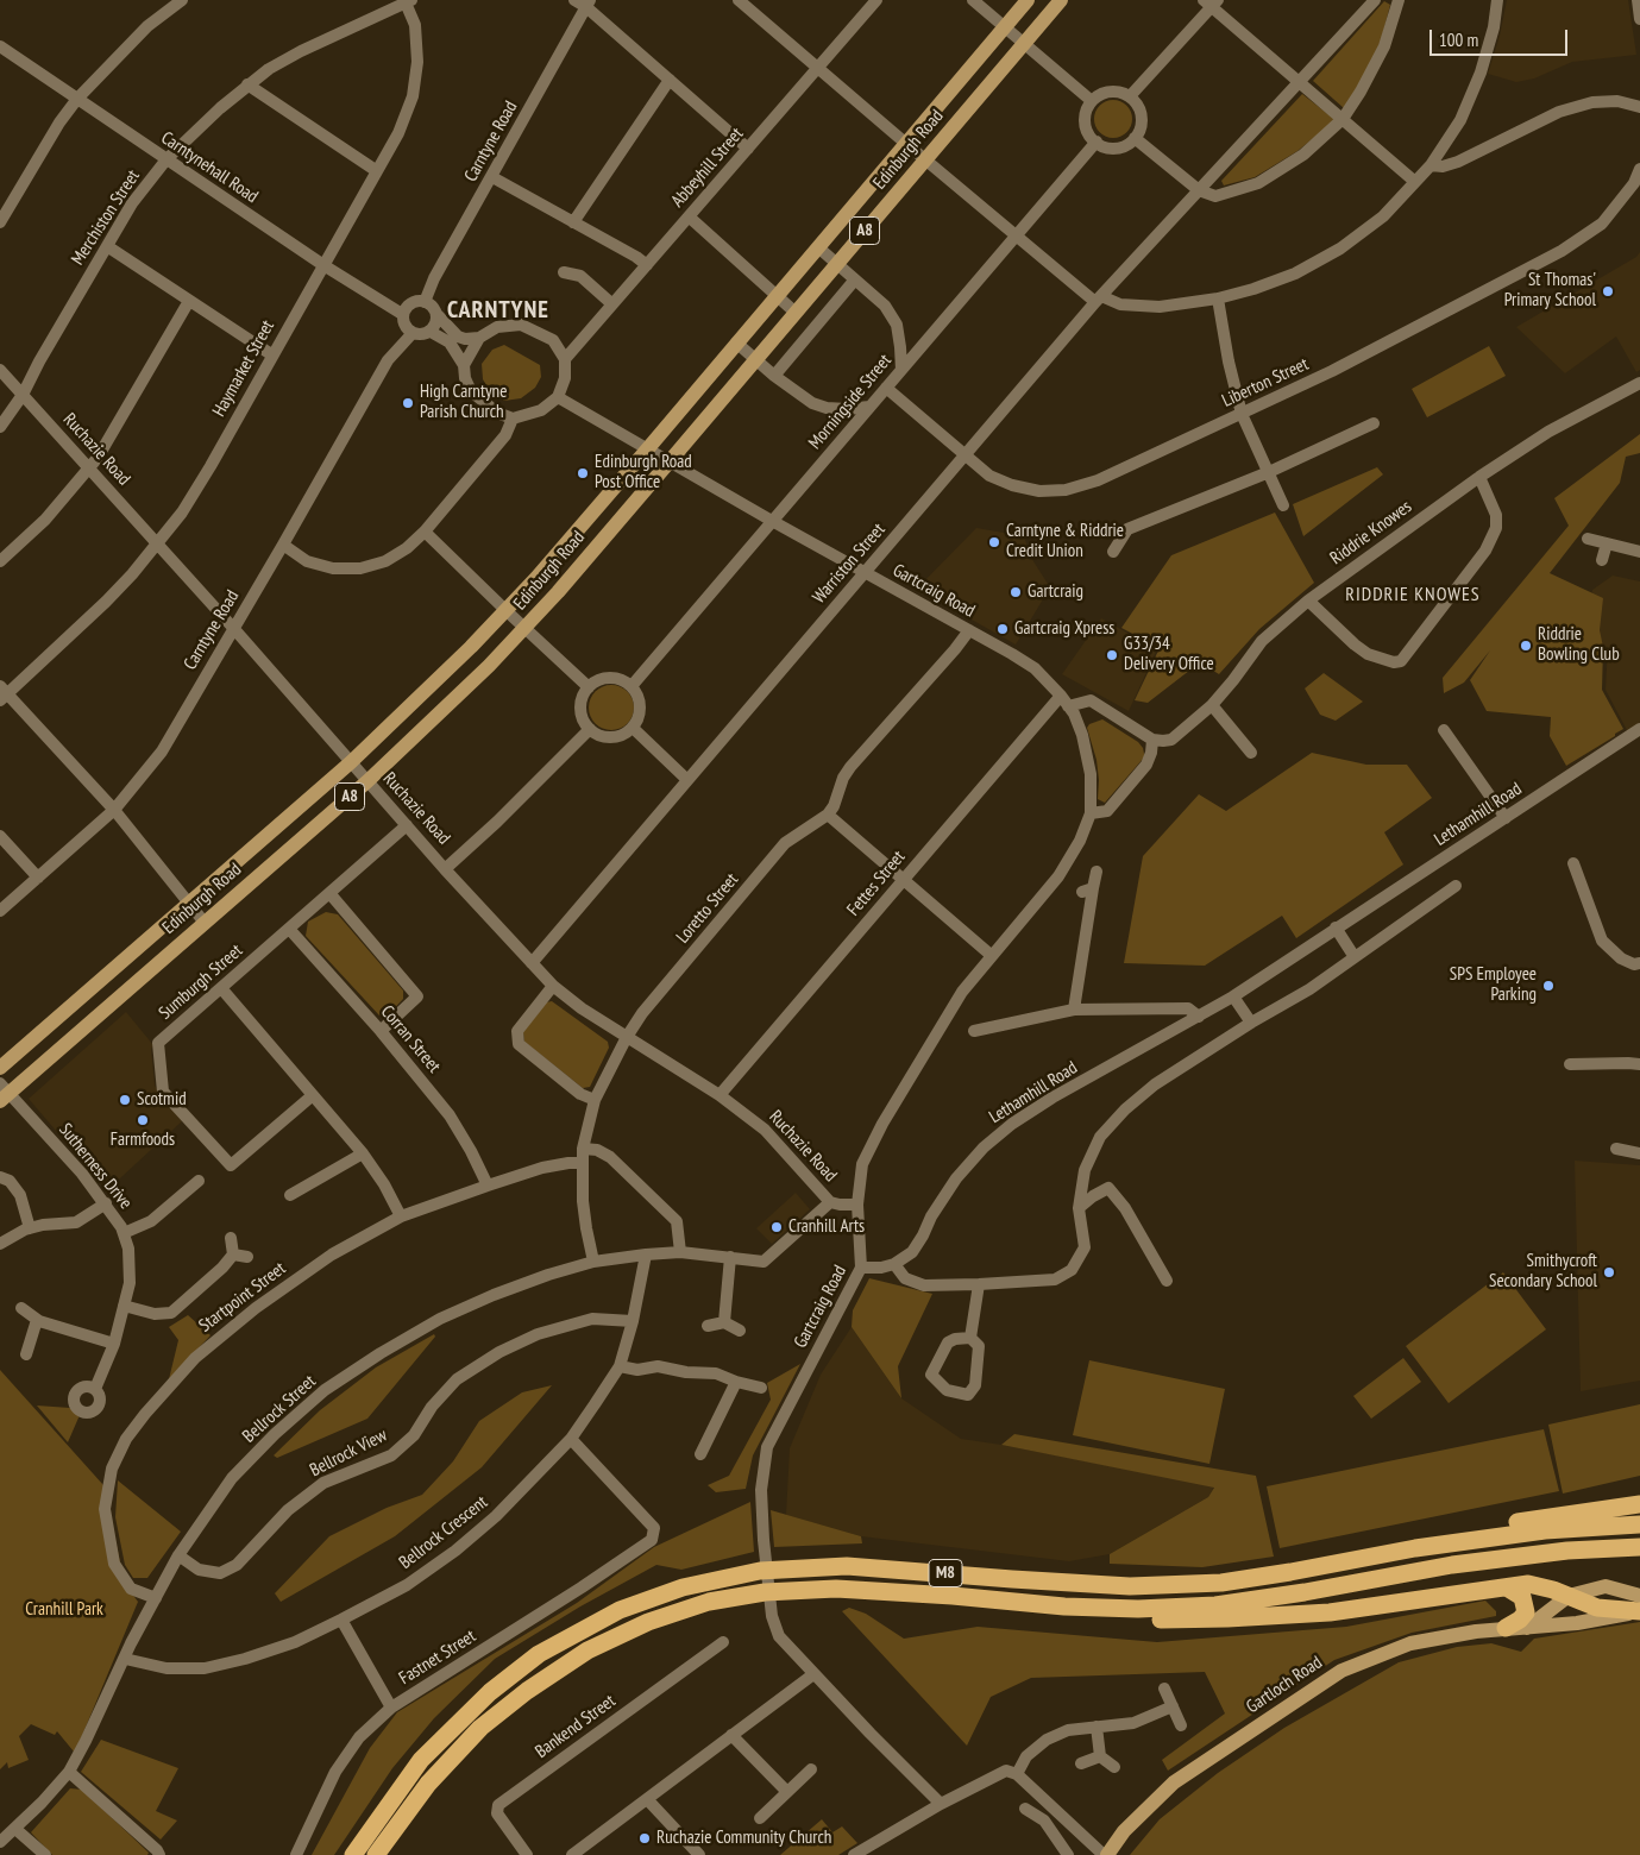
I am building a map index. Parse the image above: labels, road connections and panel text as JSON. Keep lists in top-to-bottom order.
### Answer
{
  "streets": {
    "highway": ["M8"],
    "main road": ["Edinburgh Road", "A8", "Gartloch Road"],
    "street": [
      "Carntyne Road",
      "Carntynehall Road",
      "Abbeyhill Street",
      "Merchiston Street",
      "Haymarket Street",
      "Liberton Street",
      "Morningside Street",
      "Ruchazie Road",
      "Riddrie Knowes",
      "Warriston Street",
      "Gartcraig Road",
      "Lethamhill Road",
      "Fettes Street",
      "Loretto Street",
      "Sumburgh Street",
      "Corran Street",
      "Sutherness Drive",
      "Startpoint Street",
      "Bellrock Street",
      "Bellrock View",
      "Bellrock Crescent",
      "Fastnet Street",
      "Bankend Street"
    ]
  },
  "crossings": [
    ["Carntyne Road", "Carntynehall Road"],
    ["Carntyne Road", "Ruchazie Road"],
    ["Edinburgh Road", "Ruchazie Road"],
    ["Edinburgh Road", "Gartcraig Road"],
    ["Edinburgh Road", "Sutherness Drive"],
    ["Carntynehall Road", "Merchiston Street"],
    ["Carntynehall Road", "Haymarket Street"],
    ["Merchiston Street", "Haymarket Street"],
    ["Merchiston Street", "Ruchazie Road"],
    ["Haymarket Street", "Ruchazie Road"],
    ["Liberton Street", "Morningside Street"],
    ["Liberton Street", "Warriston Street"],
    ["Morningside Street", "Gartcraig Road"],
    ["Ruchazie Road", "Warriston Street"],
    ["Ruchazie Road", "Gartcraig Road"],
    ["Ruchazie Road", "Fettes Street"],
    ["Ruchazie Road", "Loretto Street"],
    ["Ruchazie Road", "Sumburgh Street"],
    ["Ruchazie Road", "Bellrock Street"],
    ["Warriston Street", "Gartcraig Road"],
    ["Gartcraig Road", "Fettes Street"],
    ["Loretto Street", "Startpoint Street"],
    ["Loretto Street", "Bellrock Street"],
    ["Sumburgh Street", "Corran Street"],
    ["Corran Street", "Startpoint Street"],
    ["Startpoint Street", "Bellrock Street"],
    ["Bellrock Street", "Bellrock View"],
    ["Bellrock Street", "Bellrock Crescent"],
    ["Bellrock View", "Bellrock Crescent"],
    ["Bellrock Crescent", "Fastnet Street"]
  ],
  "districts": ["CARNTYNE", "RIDDRIE KNOWES"],
  "parks": ["Cranhill Park"],
  "places": [
    "St Thomas' Primary School",
    "High Carntyne Parish Church",
    "Edinburgh Road Post Office",
    "Carntyne & Riddrie Credit Union",
    "Gartcraig",
    "Gartcraig Xpress",
    "Riddrie Bowling Club",
    "G33/34 Delivery Office",
    "SPS Employee Parking",
    "Scotmid",
    "Farmfoods",
    "Cranhill Arts",
    "Smithycroft Secondary School",
    "Ruchazie Community Church"
  ],
  "scale_bar": "100 m"
}
